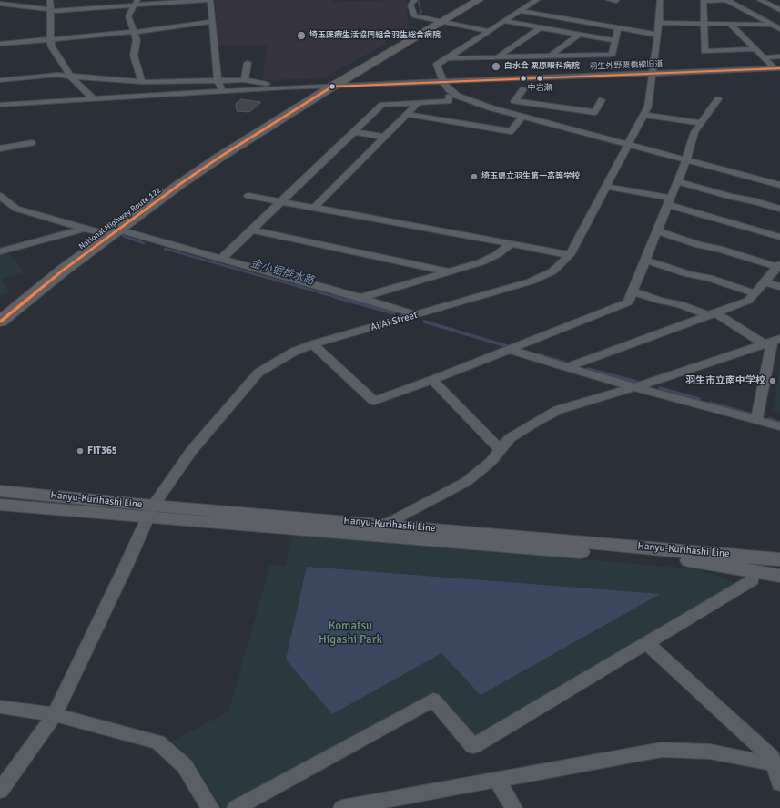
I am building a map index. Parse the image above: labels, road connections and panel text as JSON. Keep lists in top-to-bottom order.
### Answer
{
  "streets": {
    "highway": ["National Highway Route 122"],
    "main road": ["Hanyu-Kurihashi Line"],
    "street": ["羽生外野栗橋線旧道", "Ai Ai Street"]
  },
  "crossings": [
    ["羽生外野栗橋線旧道", "National Highway Route 122"],
    ["羽生外野栗橋線旧道", "Ai Ai Street"],
    ["Ai Ai Street", "Hanyu-Kurihashi Line"]
  ],
  "water": ["金小堀排水路"],
  "parks": ["Komatsu Higashi Park"],
  "places": [
    "埼玉医療生活協同組合羽生総合病院",
    "白水会 栗原眼科病院",
    "中岩瀬",
    "埼玉県立羽生第一高等学校",
    "羽生市立南中学校",
    "FIT365"
  ]
}
